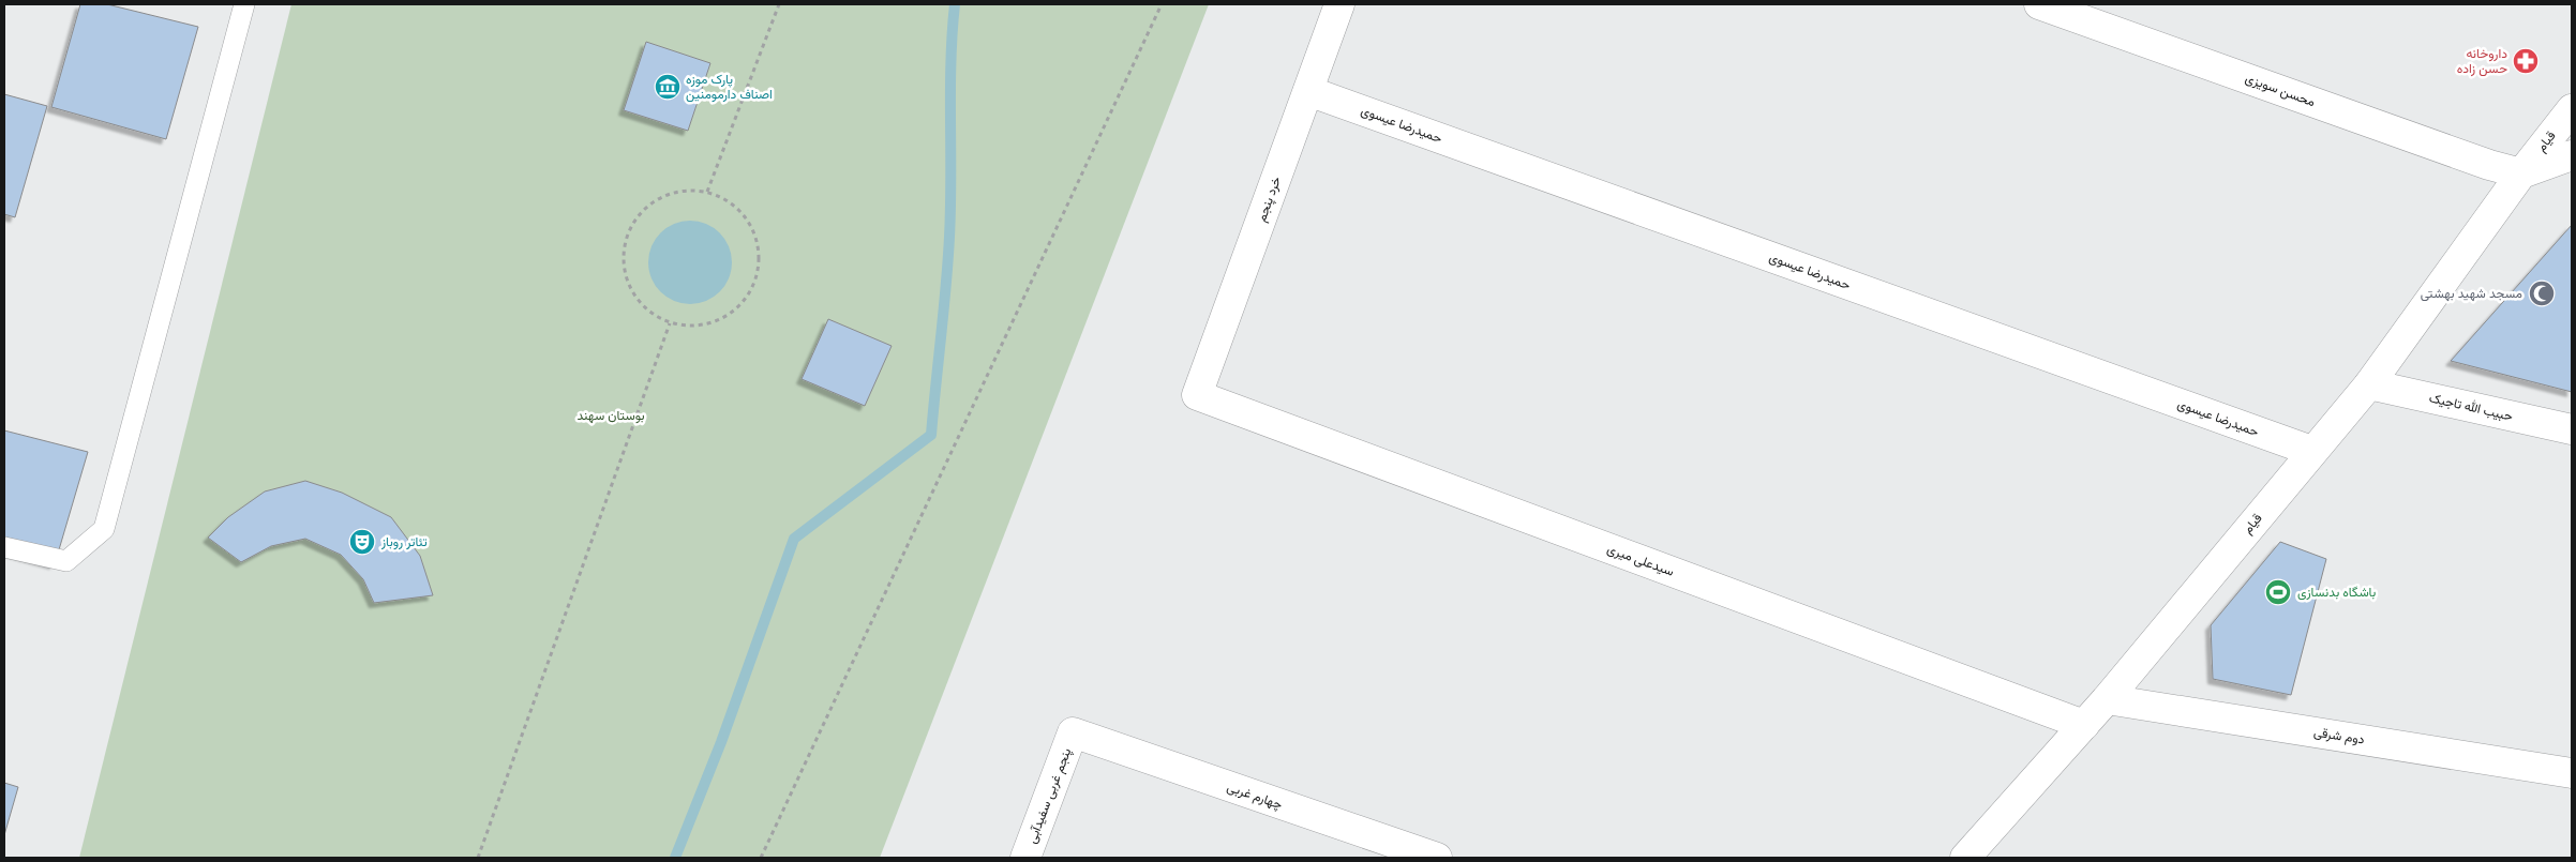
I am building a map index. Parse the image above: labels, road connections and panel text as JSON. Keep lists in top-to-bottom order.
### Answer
{
  "streets": {
    "street": [
      "محسن سویزی",
      "حمیدرضا عیسوی",
      "قیام",
      "خرد پنجم",
      "حبیب الله تاجیک",
      "سیدعلی میری",
      "دوم شرقی",
      "پنجم غربی سفیدآبی",
      "چهارم غربی"
    ]
  },
  "crossings": [
    ["محسن سویزی", "قیام"],
    ["حمیدرضا عیسوی", "قیام"],
    ["حمیدرضا عیسوی", "خرد پنجم"],
    ["قیام", "حبیب الله تاجیک"],
    ["قیام", "سیدعلی میری"],
    ["قیام", "دوم شرقی"],
    ["خرد پنجم", "سیدعلی میری"],
    ["پنجم غربی سفیدآبی", "چهارم غربی"]
  ],
  "parks": ["بوستان سهند"],
  "places": {
    "pharmacy": ["داروخانه حسن زاده"],
    "museum": ["پارک موزه اصناف دارمومنین"],
    "mosque": ["مسجد شهید بهشتی"],
    "theatre": ["تئاتر روباز"],
    "sports": ["باشگاه بدنسازی"]
  }
}
